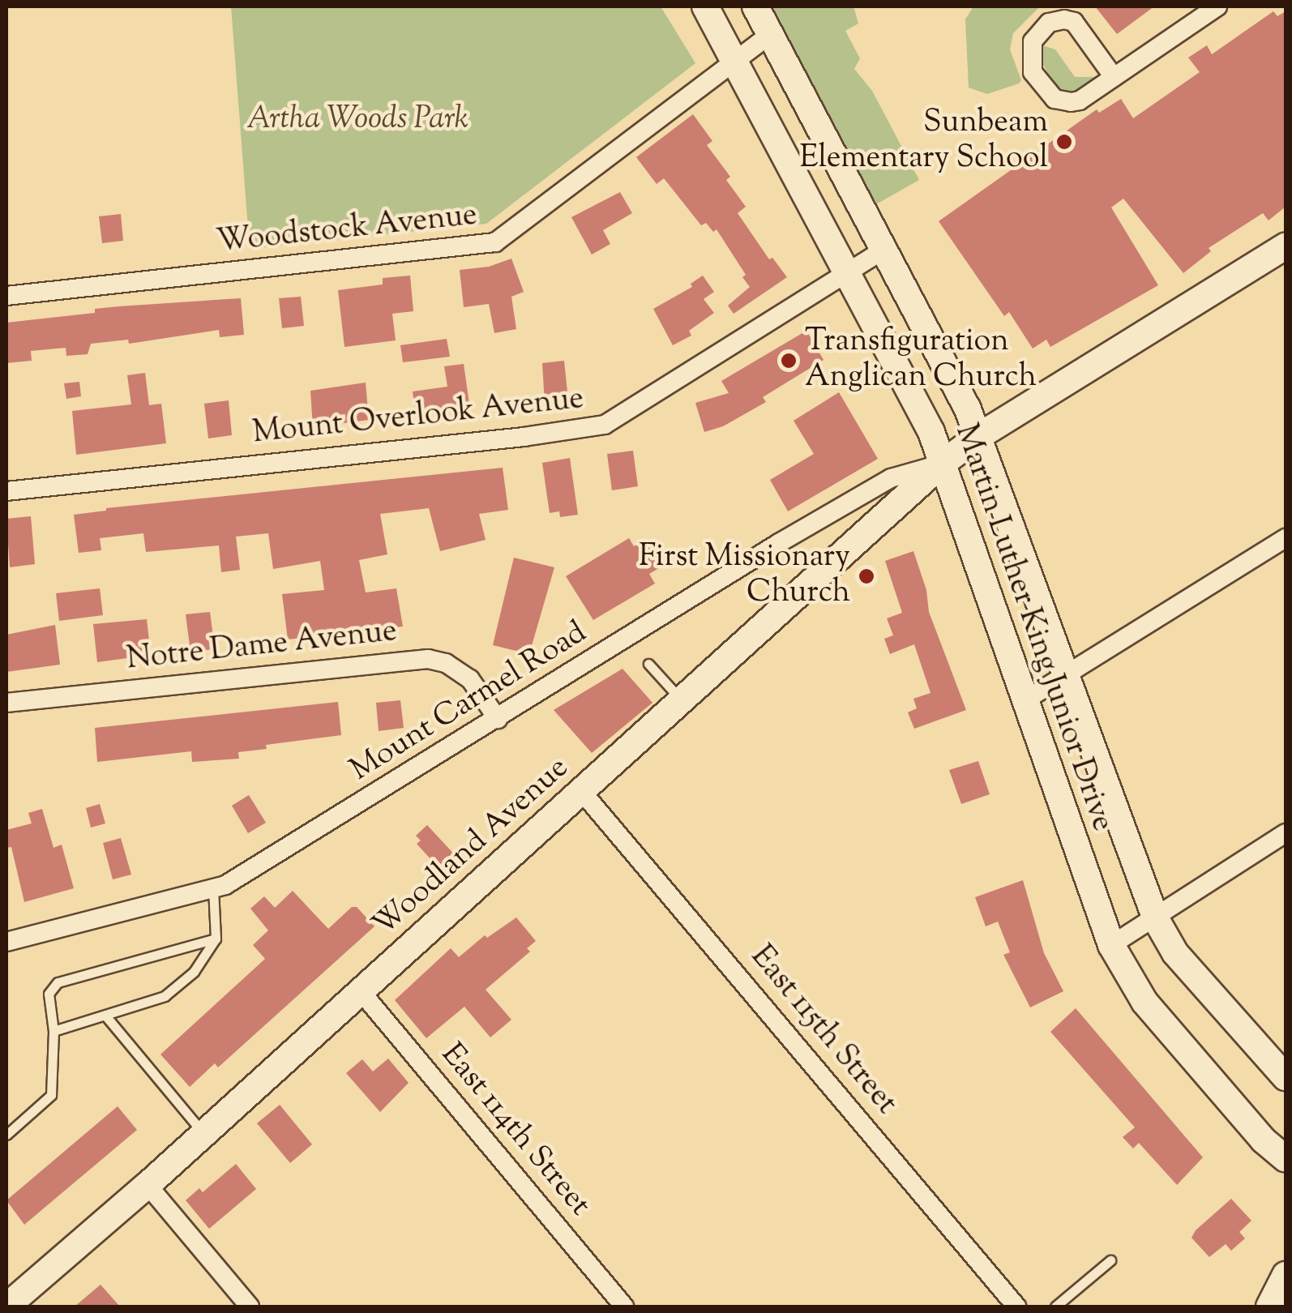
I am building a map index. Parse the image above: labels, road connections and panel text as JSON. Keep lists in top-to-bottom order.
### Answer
{
  "streets": {
    "main road": ["Martin Luther King Junior Drive", "Woodland Avenue"],
    "street": [
      "Woodstock Avenue",
      "Mount Overlook Avenue",
      "Notre Dame Avenue",
      "Mount Carmel Road",
      "East 115th Street",
      "East 114th Street"
    ]
  },
  "crossings": [
    ["Woodstock Avenue", "Martin Luther King Junior Drive"],
    ["Mount Overlook Avenue", "Martin Luther King Junior Drive"],
    ["Martin Luther King Junior Drive", "Mount Carmel Road"],
    ["Martin Luther King Junior Drive", "Woodland Avenue"],
    ["Notre Dame Avenue", "Mount Carmel Road"],
    ["Mount Carmel Road", "Woodland Avenue"],
    ["Woodland Avenue", "East 115th Street"],
    ["Woodland Avenue", "East 114th Street"]
  ],
  "parks": ["Artha Woods Park"],
  "places": ["Sunbeam Elementary School", "Transfiguration Anglican Church", "First Missionary Church"]
}
